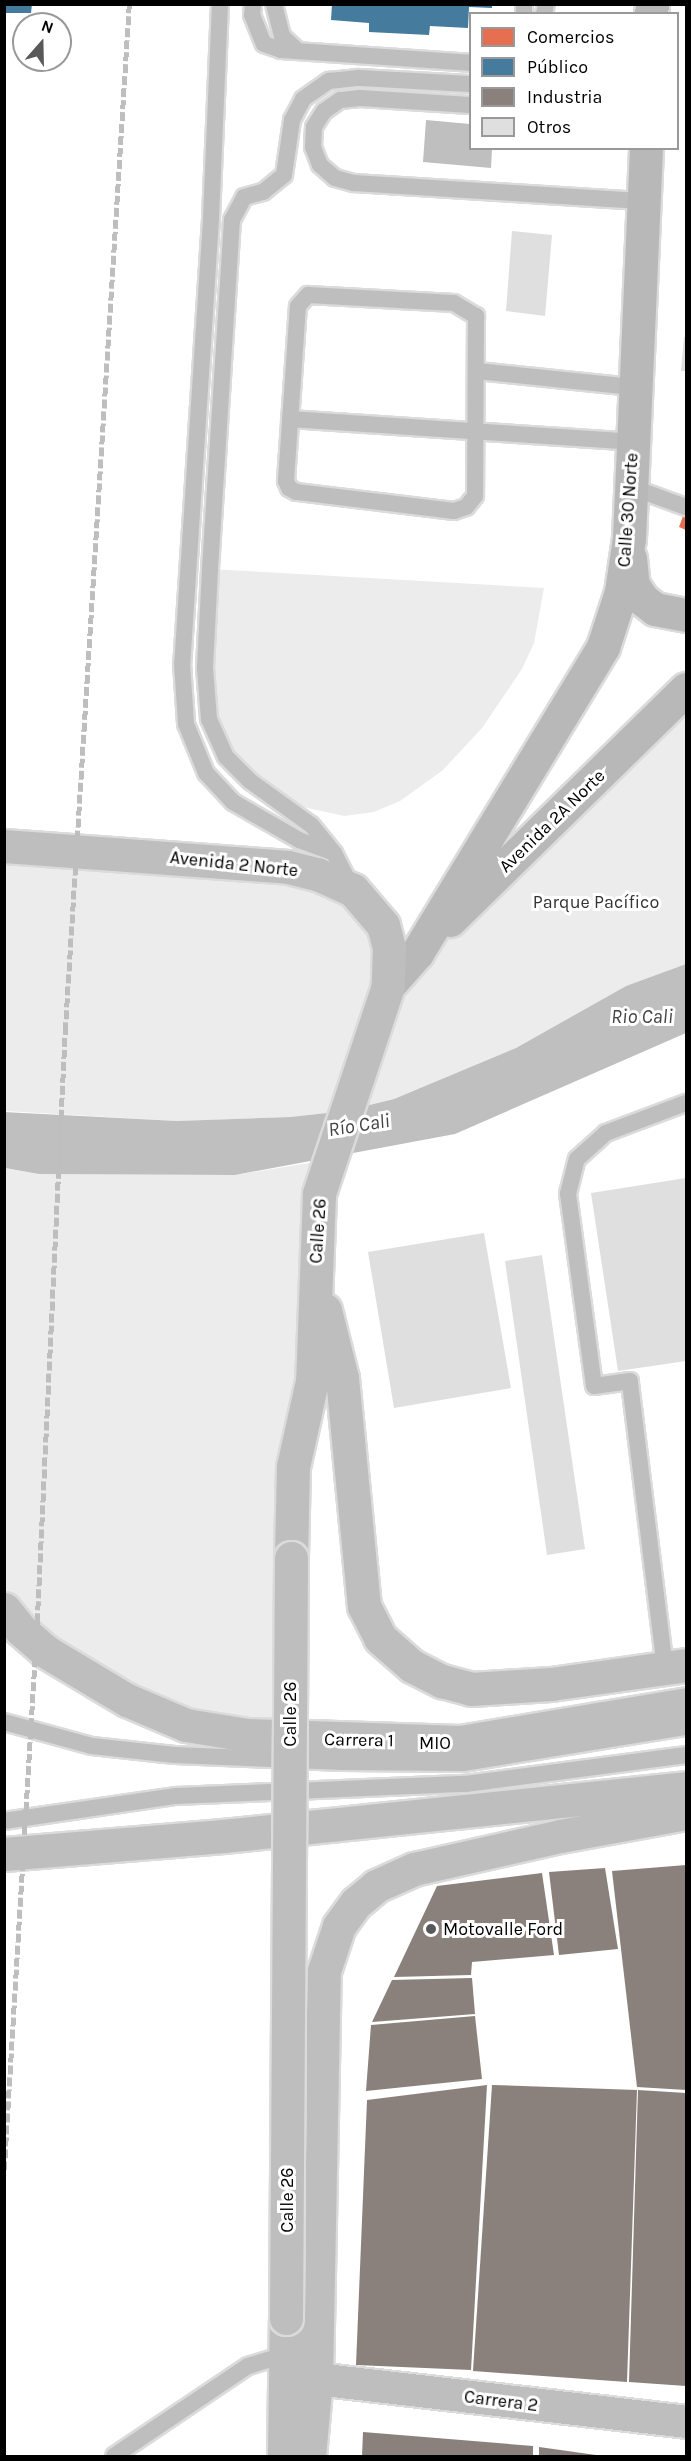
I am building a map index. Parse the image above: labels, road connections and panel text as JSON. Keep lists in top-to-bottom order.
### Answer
{
  "streets": {
    "main road": [
      "Calle 30 Norte",
      "Avenida 2A Norte",
      "Avenida 2 Norte",
      "Calle 26",
      "Carrera 1"
    ],
    "street": ["Carrera 2"],
    "lane": ["MIO"]
  },
  "crossings": [
    ["Calle 30 Norte", "Avenida 2A Norte"],
    ["Calle 30 Norte", "Avenida 2 Norte"],
    ["Calle 30 Norte", "Calle 26"],
    ["Avenida 2 Norte", "Calle 26"]
  ],
  "water": ["Rio Cali", "Río Cali"],
  "parks": ["Parque Pacífico"],
  "places": ["Motovalle Ford"],
  "legend": [
    "Comercios",
    "Público",
    "Industria",
    "Otros"
  ],
  "north": "top"
}
